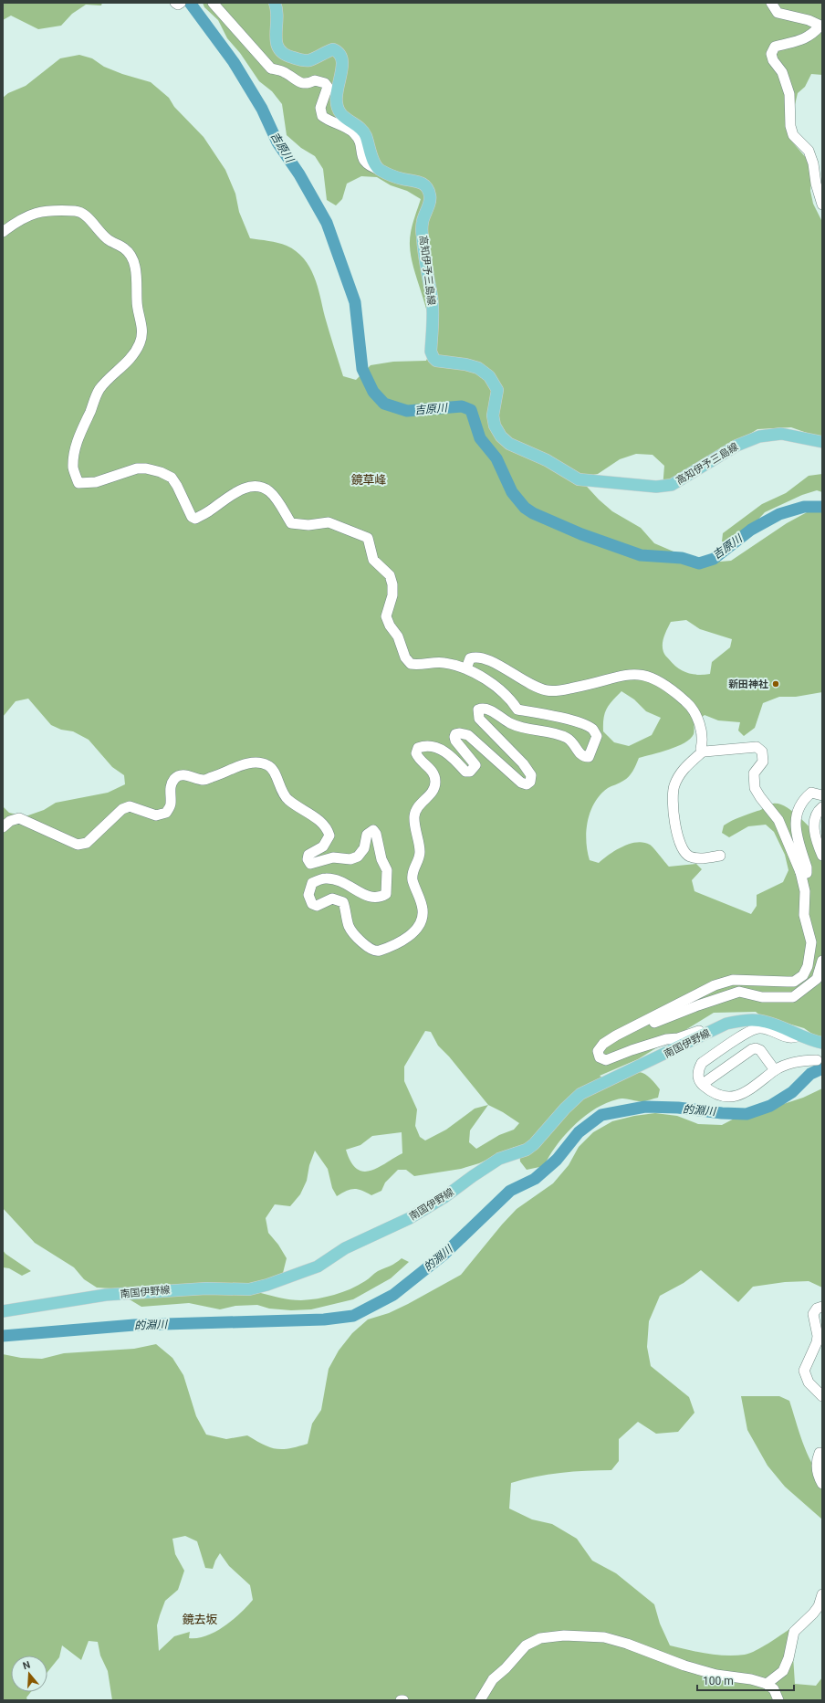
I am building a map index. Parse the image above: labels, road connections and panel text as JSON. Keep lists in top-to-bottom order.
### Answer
{
  "streets": {
    "main road": ["高知伊予三島線", "南国伊野線"]
  },
  "districts": ["鏡草峰", "鏡去坂"],
  "water": ["吉原川", "的淵川"],
  "places": ["新田神社"],
  "scale_bar": "100 m",
  "north": "top"
}
